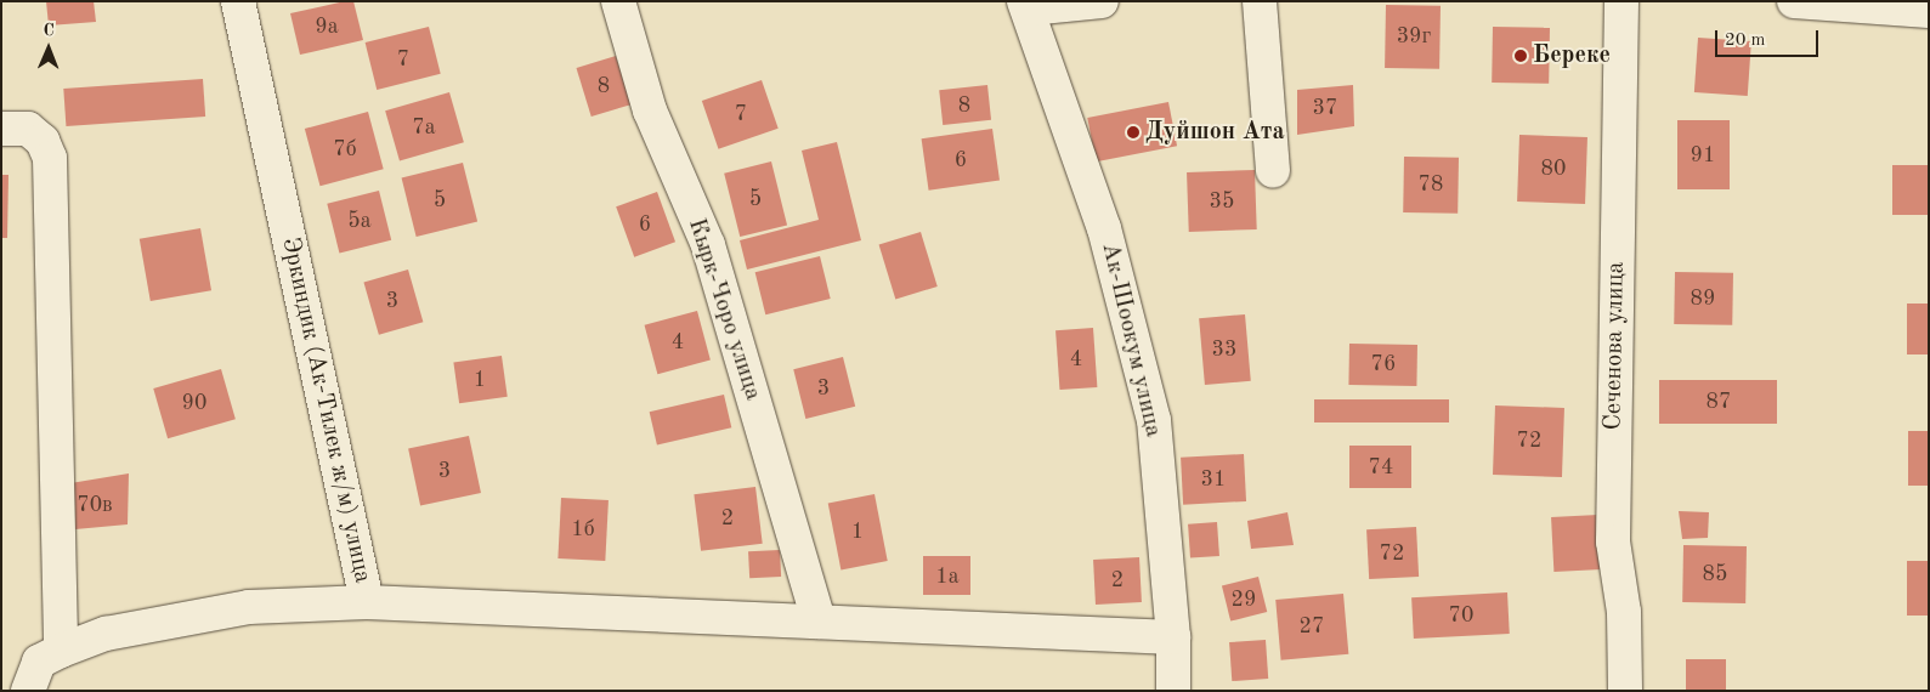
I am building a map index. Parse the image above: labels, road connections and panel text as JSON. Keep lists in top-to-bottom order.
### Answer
{
  "streets": {
    "street": [
      "Кырк-Чоро улица",
      "Ак-Шоокум улица",
      "Сеченова улица",
      "Эркиндик (Ак-Тилек ж/м) улица"
    ]
  },
  "places": ["Береке", "Дуйшон Ата"],
  "house_numbers": [
    "9а",
    "39г",
    "7",
    "8",
    "8",
    "37",
    "7",
    "7а",
    "7б",
    "91",
    "6",
    "80",
    "78",
    "5",
    "5",
    "35",
    "5а",
    "6",
    "89",
    "3",
    "4",
    "33",
    "4",
    "76",
    "1",
    "3",
    "87",
    "90",
    "72",
    "74",
    "3",
    "31",
    "70в",
    "2",
    "1б",
    "1",
    "72",
    "85",
    "1а",
    "2",
    "29",
    "70",
    "27"
  ],
  "scale_bar": "20 m",
  "north": "top"
}
